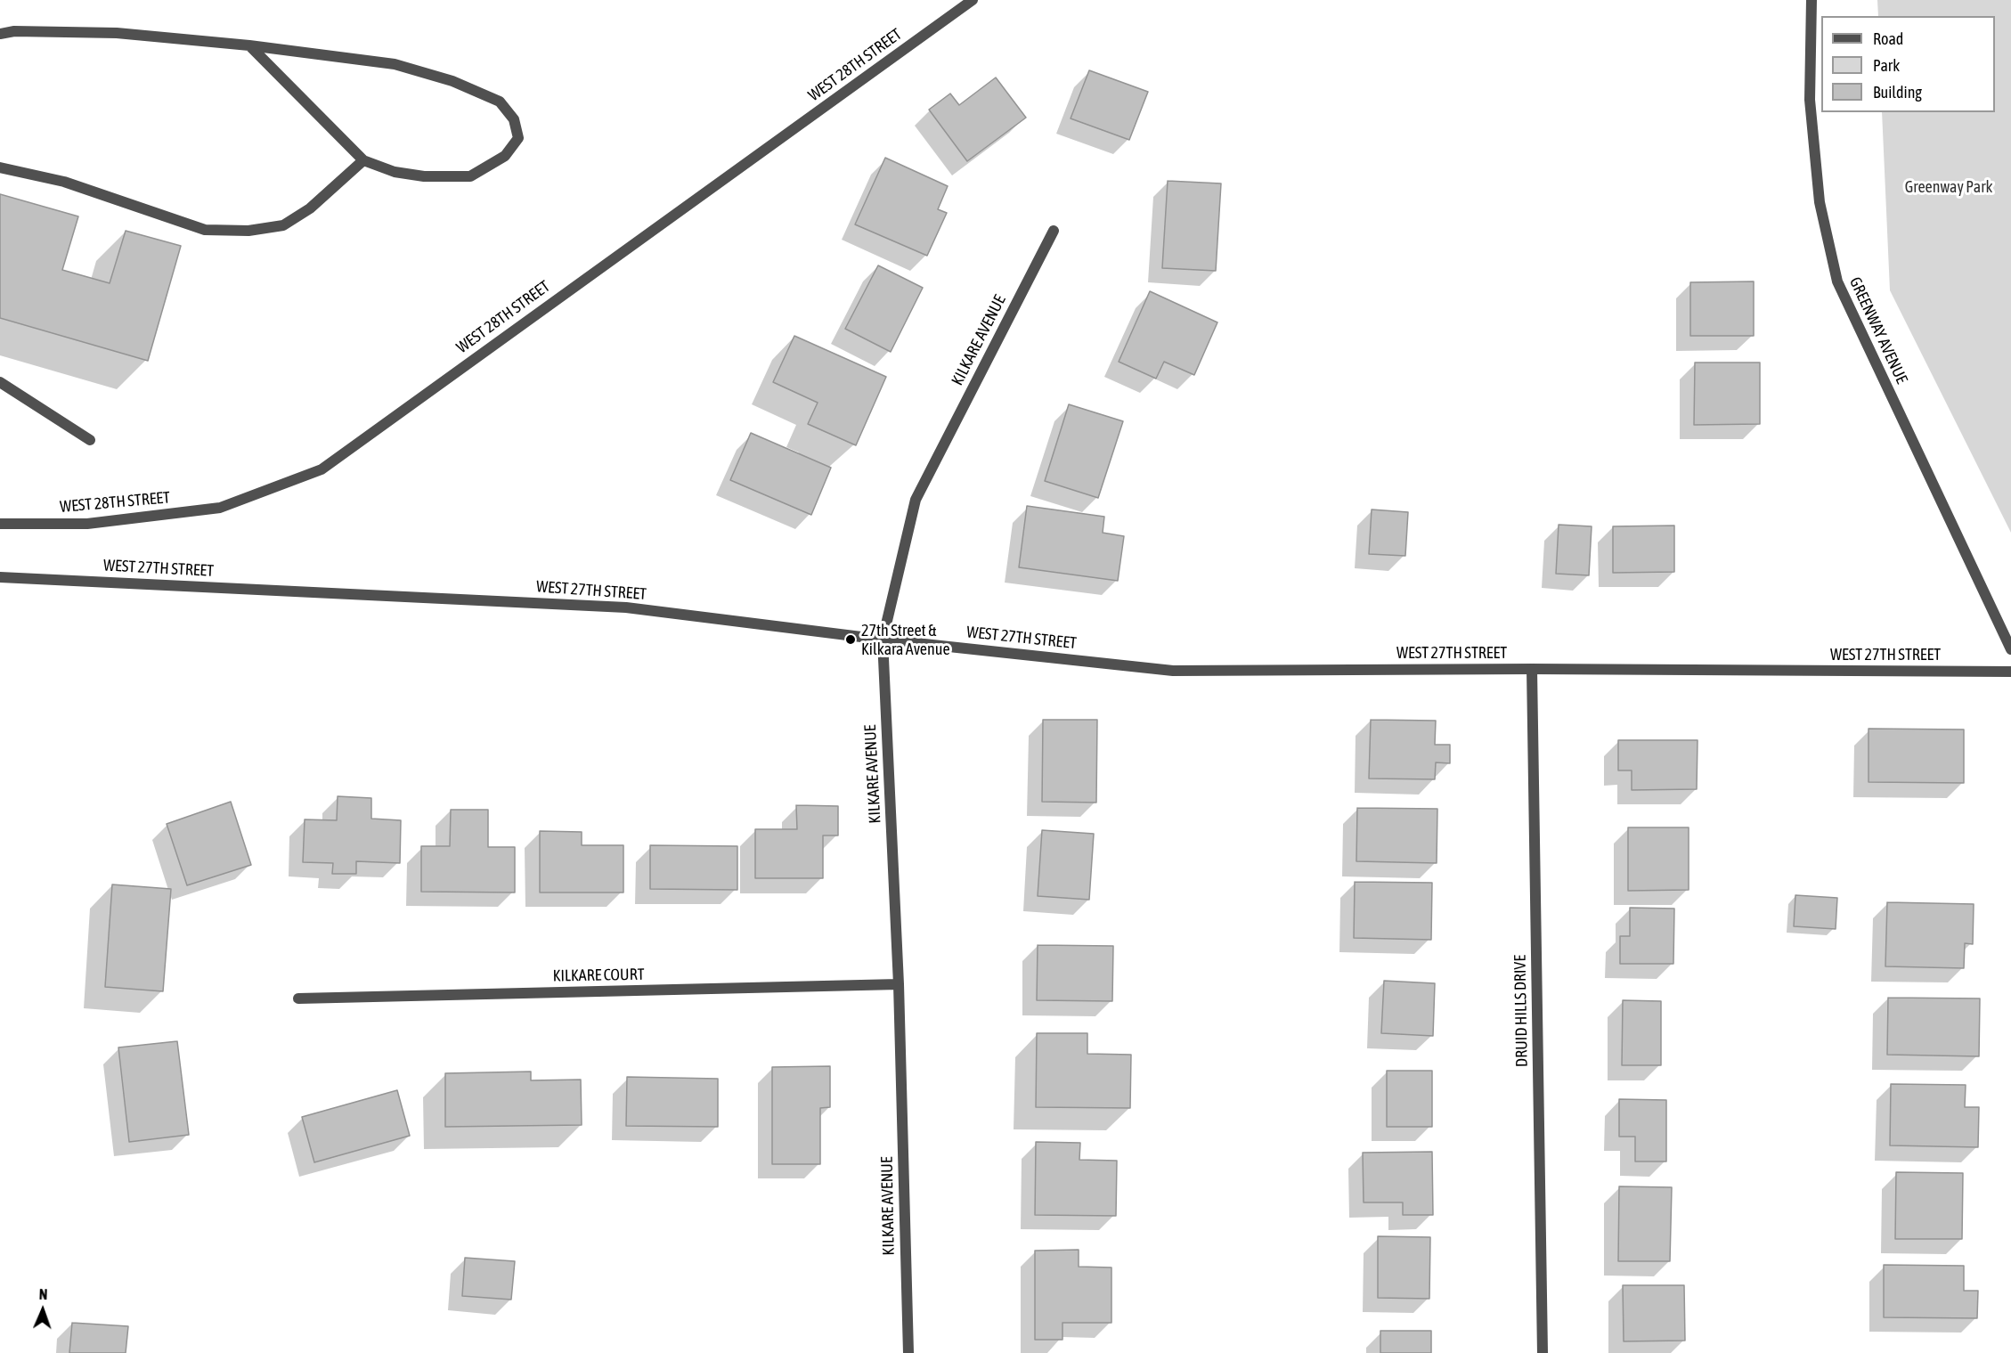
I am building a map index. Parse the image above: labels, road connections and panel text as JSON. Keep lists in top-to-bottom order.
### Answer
{
  "streets": {
    "street": [
      "WEST 28TH STREET",
      "GREENWAY AVENUE",
      "KILKARE AVENUE",
      "WEST 27TH STREET",
      "KILKARE COURT",
      "DRUID HILLS DRIVE"
    ]
  },
  "crossings": [
    ["KILKARE AVENUE", "WEST 27TH STREET"],
    ["KILKARE AVENUE", "KILKARE COURT"],
    ["WEST 27TH STREET", "DRUID HILLS DRIVE"]
  ],
  "parks": ["Greenway Park"],
  "places": ["27th Street & Kilkara Avenue"],
  "legend": ["Road", "Park", "Building"],
  "north": "top"
}
